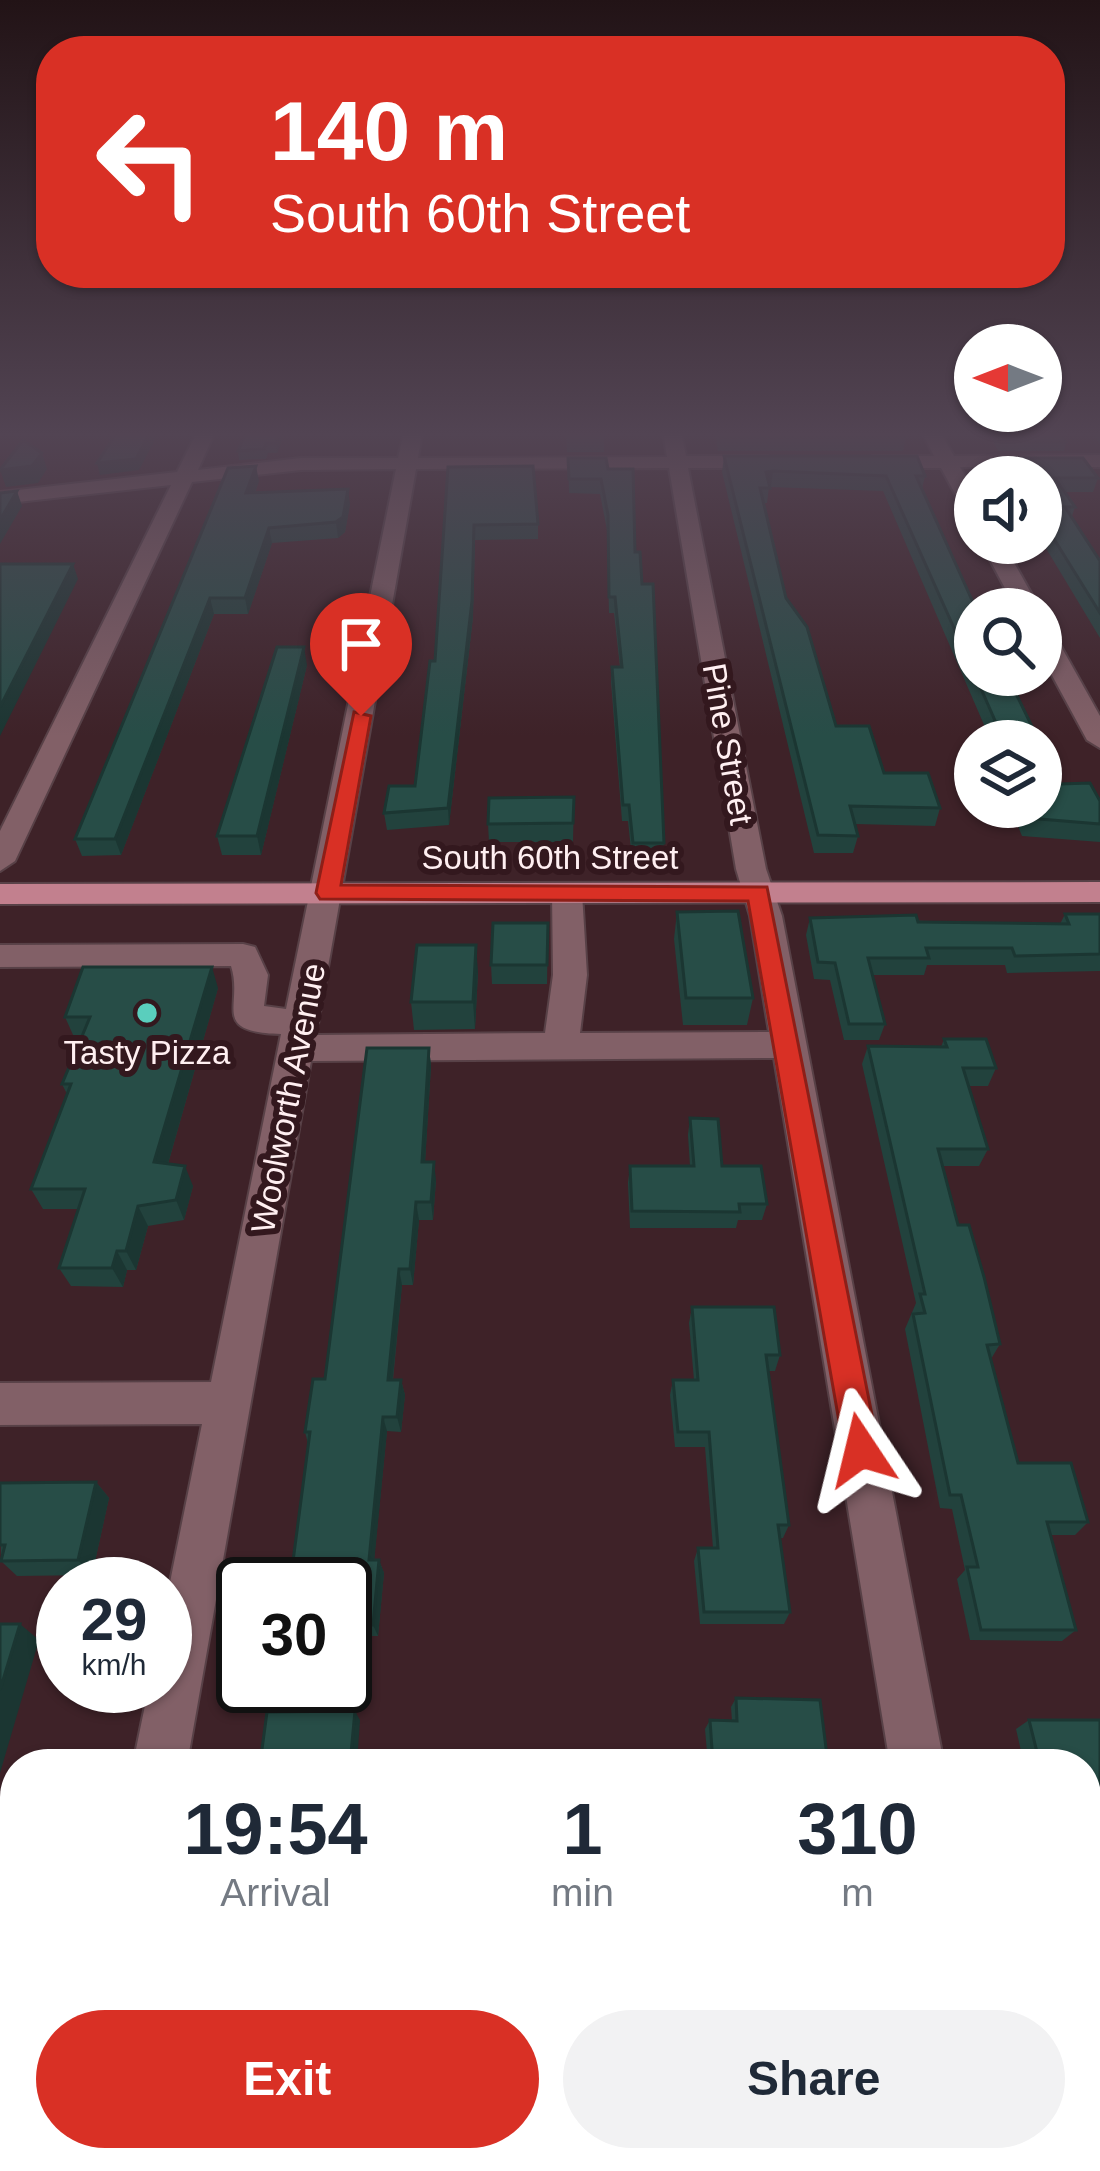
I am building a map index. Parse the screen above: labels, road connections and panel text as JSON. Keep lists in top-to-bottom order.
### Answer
{
  "streets": {
    "main road": ["South 60th Street"],
    "street": ["Pine Street", "Woolworth Avenue"]
  },
  "crossings": [
    ["Pine Street", "South 60th Street"],
    ["South 60th Street", "Woolworth Avenue"]
  ],
  "places": ["Tasty Pizza"],
  "north": "left",
  "page": {
    "turn": ["140 m", "South 60th Street"],
    "speed": "29 km/h",
    "limit": "30",
    "eta": [
      "19:54",
      "Arrival",
      "1",
      "min",
      "310",
      "m"
    ],
    "buttons": ["Exit", "Share"]
  }
}
